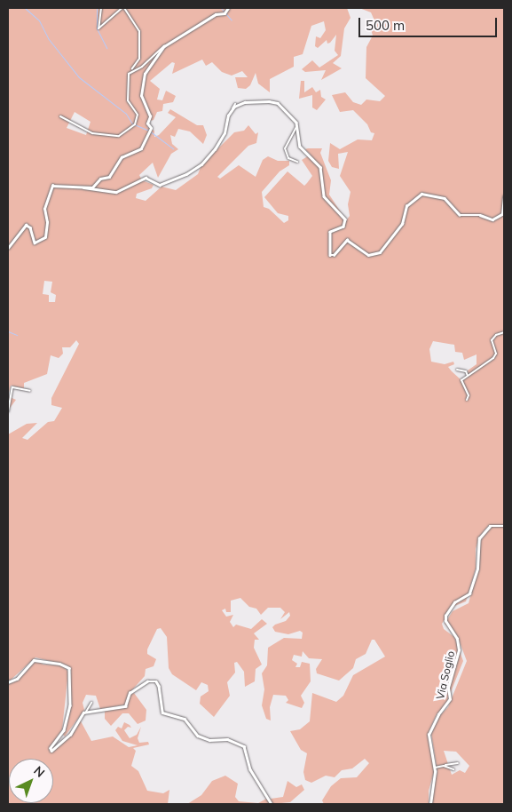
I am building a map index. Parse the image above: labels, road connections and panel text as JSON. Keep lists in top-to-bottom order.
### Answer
{
  "streets": {
    "street": ["Via Soglio"]
  },
  "scale_bar": "500 m",
  "north": "top right"
}
